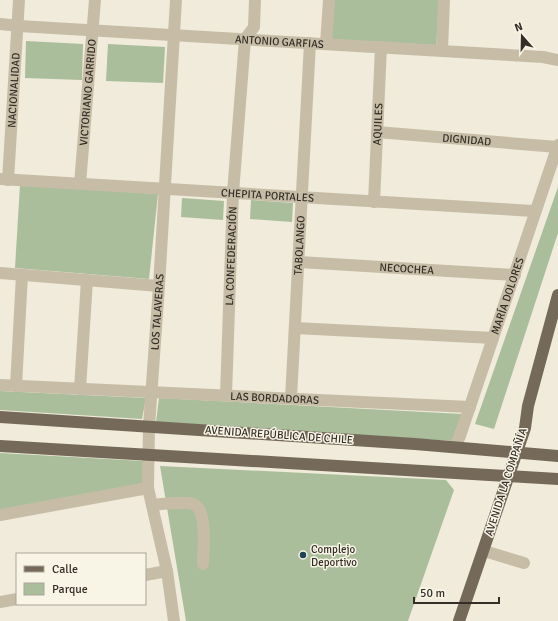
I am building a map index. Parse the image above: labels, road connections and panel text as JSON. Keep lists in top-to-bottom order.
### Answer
{
  "streets": {
    "main road": ["AVENIDA REPÚBLICA DE CHILE", "AVENIDA LA COMPAÑÍA"],
    "street": [
      "ANTONIO GARFIAS",
      "NACIONALIDAD",
      "VICTORIANO GARRIDO",
      "AQUILES",
      "DIGNIDAD",
      "CHEPITA PORTALES",
      "TABOLANGO",
      "LA CONFEDERACIÓN",
      "NECOCHEA",
      "MARÍA DOLORES",
      "LOS TALAVERAS",
      "LAS BORDADORAS"
    ]
  },
  "crossings": [
    ["ANTONIO GARFIAS", "NACIONALIDAD"],
    ["ANTONIO GARFIAS", "VICTORIANO GARRIDO"],
    ["ANTONIO GARFIAS", "AQUILES"],
    ["ANTONIO GARFIAS", "TABOLANGO"],
    ["ANTONIO GARFIAS", "LA CONFEDERACIÓN"],
    ["ANTONIO GARFIAS", "LOS TALAVERAS"],
    ["NACIONALIDAD", "CHEPITA PORTALES"],
    ["VICTORIANO GARRIDO", "CHEPITA PORTALES"],
    ["AQUILES", "DIGNIDAD"],
    ["AQUILES", "CHEPITA PORTALES"],
    ["DIGNIDAD", "MARÍA DOLORES"],
    ["CHEPITA PORTALES", "TABOLANGO"],
    ["CHEPITA PORTALES", "LA CONFEDERACIÓN"],
    ["CHEPITA PORTALES", "MARÍA DOLORES"],
    ["CHEPITA PORTALES", "LOS TALAVERAS"],
    ["TABOLANGO", "NECOCHEA"],
    ["TABOLANGO", "LAS BORDADORAS"],
    ["LA CONFEDERACIÓN", "LAS BORDADORAS"],
    ["NECOCHEA", "MARÍA DOLORES"],
    ["MARÍA DOLORES", "LAS BORDADORAS"],
    ["MARÍA DOLORES", "AVENIDA REPÚBLICA DE CHILE"],
    ["LOS TALAVERAS", "LAS BORDADORAS"],
    ["LOS TALAVERAS", "AVENIDA REPÚBLICA DE CHILE"],
    ["AVENIDA REPÚBLICA DE CHILE", "AVENIDA LA COMPAÑÍA"]
  ],
  "places": ["Complejo Deportivo"],
  "legend": ["Calle", "Parque"],
  "scale_bar": "50 m",
  "north": "top"
}
